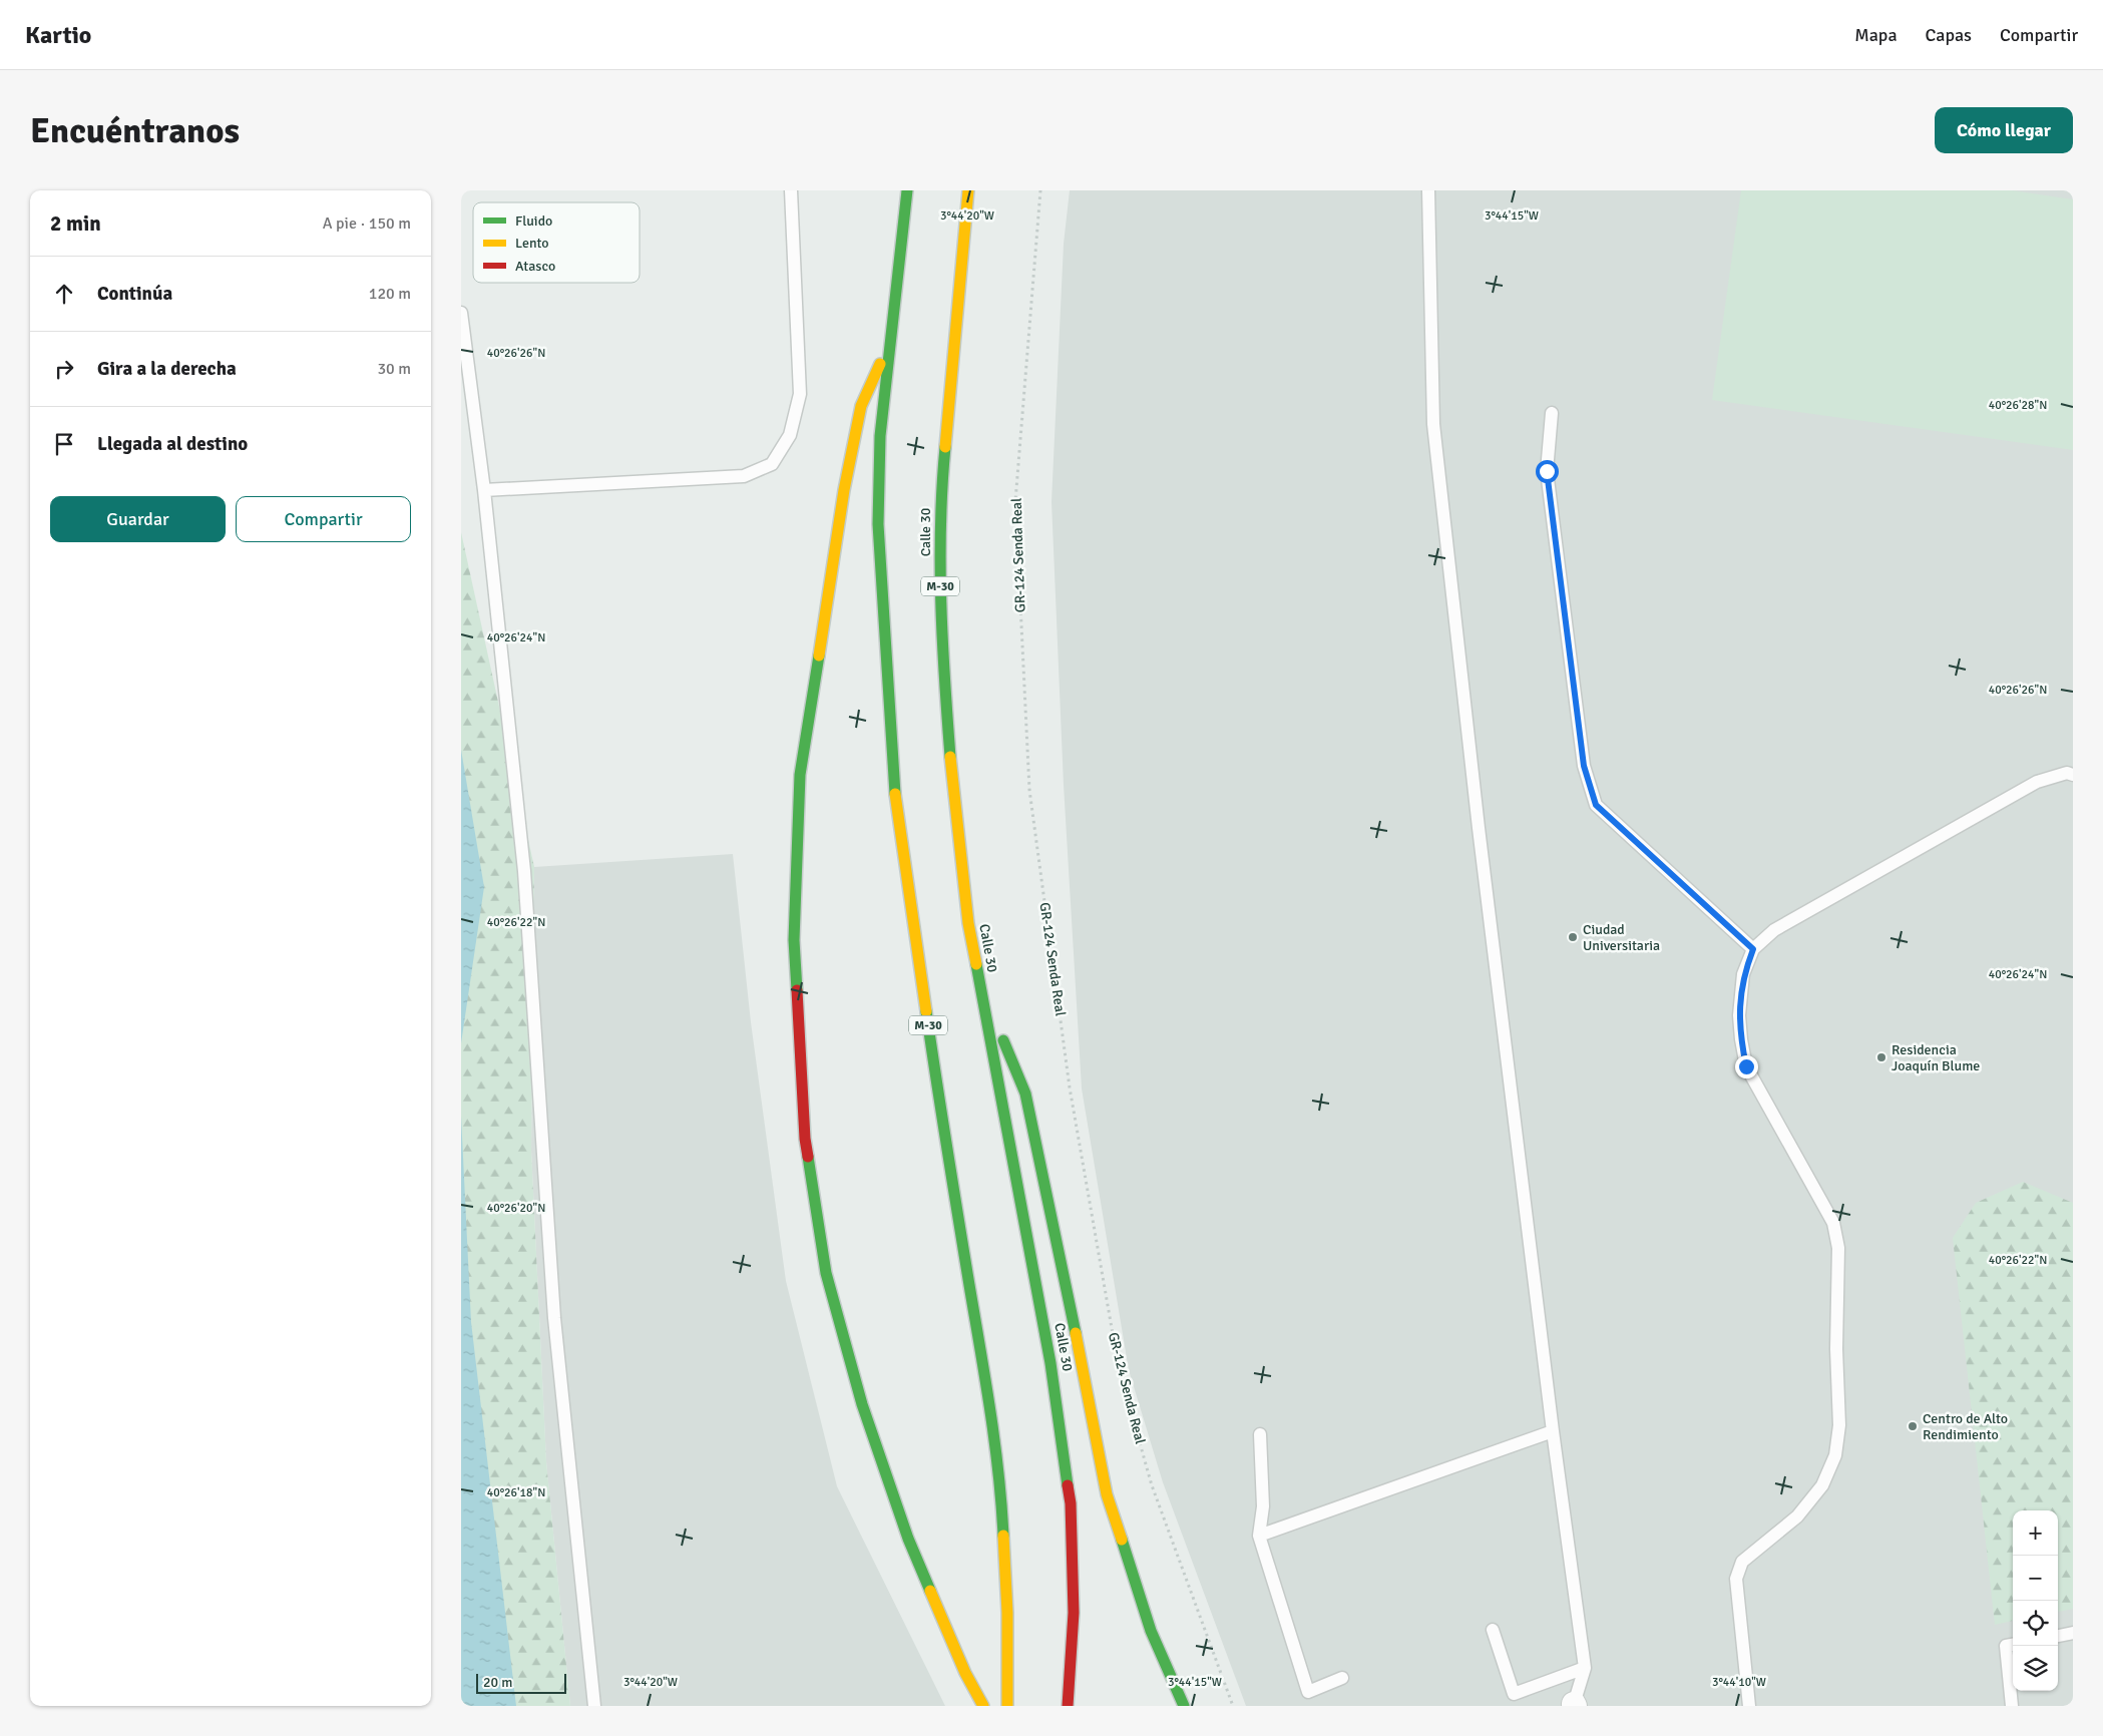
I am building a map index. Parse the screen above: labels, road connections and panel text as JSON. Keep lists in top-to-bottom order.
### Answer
{
  "streets": {
    "highway": ["Calle 30", "M-30"],
    "path": ["GR-124 Senda Real"]
  },
  "places": ["Ciudad Universitaria", "Residencia Joaquín Blume", "Centro de Alto Rendimiento"],
  "legend": ["Fluido", "Lento", "Atasco"],
  "scale_bar": "20 m",
  "page": {
    "header": "Kartio",
    "nav": ["Mapa", "Capas", "Compartir"],
    "buttons": [
      "Cómo llegar",
      ["Guardar", "Compartir"]
    ],
    "title": "Encuéntranos",
    "heading": ["2 min", "A pie · 150 m"],
    "list": [
      ["Continúa", "120 m"],
      ["Gira a la derecha", "30 m"],
      "Llegada al destino"
    ],
    "map_buttons": ["+", "−"],
    "scale": "20 m"
  },
  "coordinates": [
    "3°44'20\"W",
    "3°44'15\"W",
    "40°26'26\"N",
    "40°26'28\"N",
    "40°26'24\"N",
    "40°26'22\"N",
    "40°26'20\"N",
    "40°26'18\"N",
    "3°44'10\"W"
  ]
}
